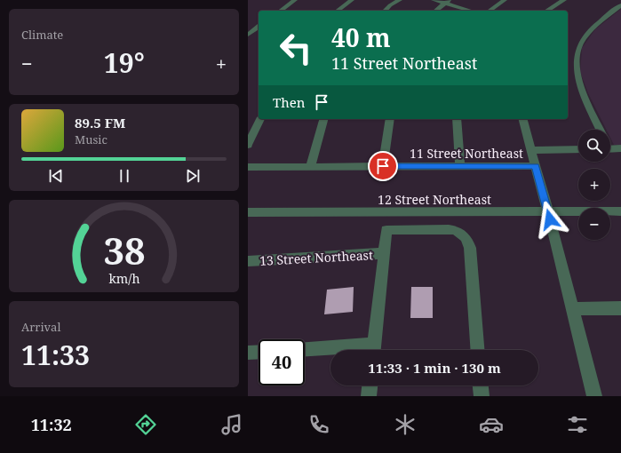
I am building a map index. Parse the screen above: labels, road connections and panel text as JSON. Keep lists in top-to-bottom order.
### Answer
{
  "streets": {
    "street": ["11 Street Northeast", "12 Street Northeast", "13 Street Northeast"]
  },
  "page": {
    "tile": [
      "Climate",
      ["Arrival", "11:33"]
    ],
    "turn": ["40 m", "11 Street Northeast"],
    "heat": ["−", "19°", "+"],
    "then": "Then",
    "song": ["89.5 FM", "Music"],
    "map_buttons": ["+", "−"],
    "limit": "40",
    "trip": "11:33 · 1 min · 130 m",
    "tabs": "11:32",
    "gauge": ["38", "km/h"]
  }
}
